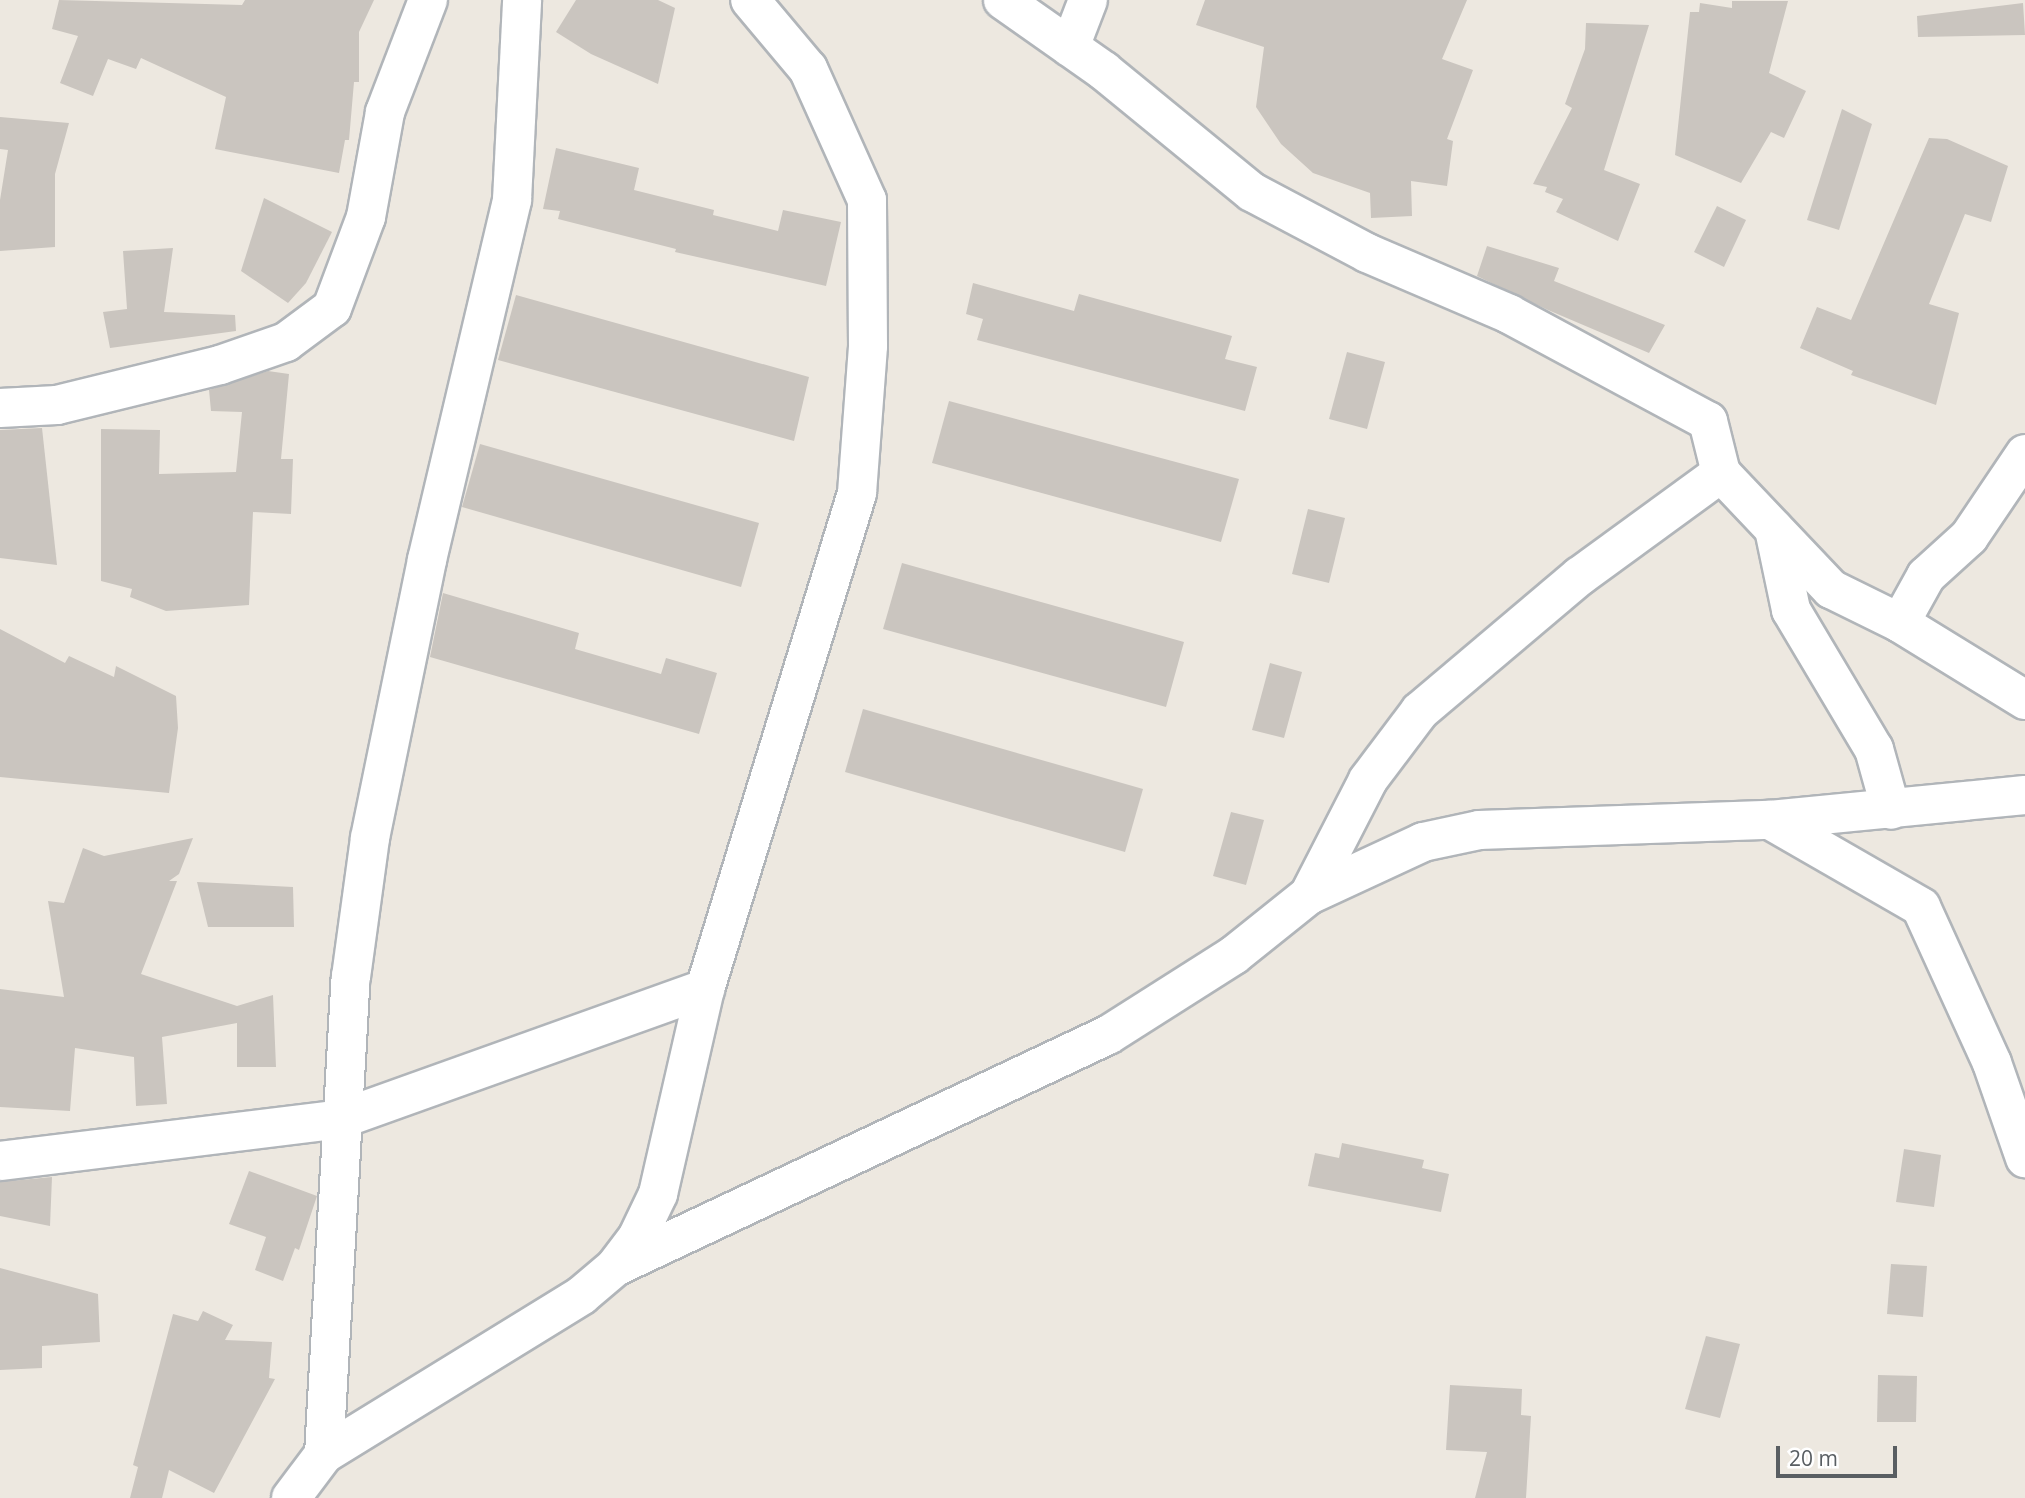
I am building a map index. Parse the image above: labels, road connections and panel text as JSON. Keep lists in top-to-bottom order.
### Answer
{
  "scale_bar": "20 m"
}
